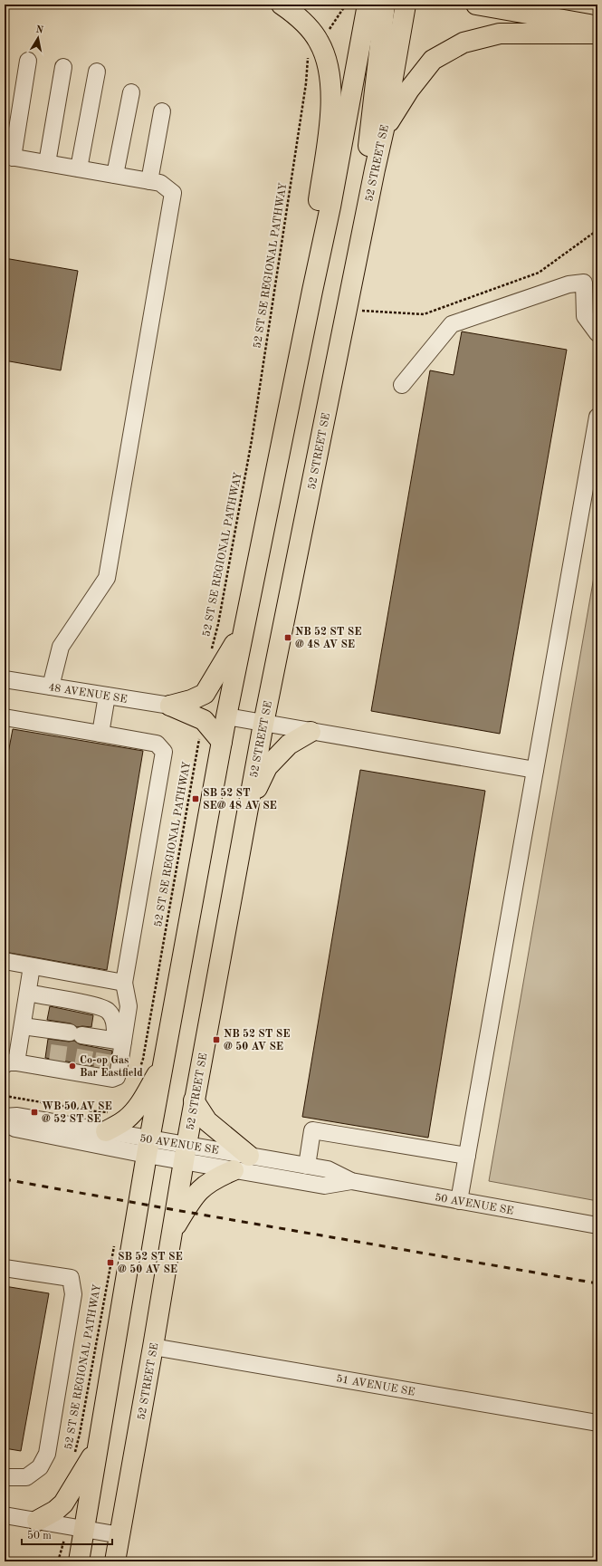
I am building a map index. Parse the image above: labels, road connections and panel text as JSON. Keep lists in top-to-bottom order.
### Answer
{
  "streets": {
    "main road": ["52 STREET SE"],
    "street": ["48 AVENUE SE", "50 AVENUE SE", "51 AVENUE SE"],
    "path": ["52 ST SE REGIONAL PATHWAY"]
  },
  "crossings": [
    ["52 STREET SE", "50 AVENUE SE"],
    ["52 STREET SE", "51 AVENUE SE"]
  ],
  "places": {
    "transit": [
      "NB 52 ST SE @ 48 AV SE",
      "SB 52 ST SE@ 48 AV SE",
      "NB 52 ST SE @ 50 AV SE",
      "WB 50 AV SE @ 52 ST SE",
      "SB 52 ST SE @ 50 AV SE"
    ],
    "other": ["Co-op Gas Bar Eastfield"]
  },
  "scale_bar": "50 m",
  "north": "top"
}
